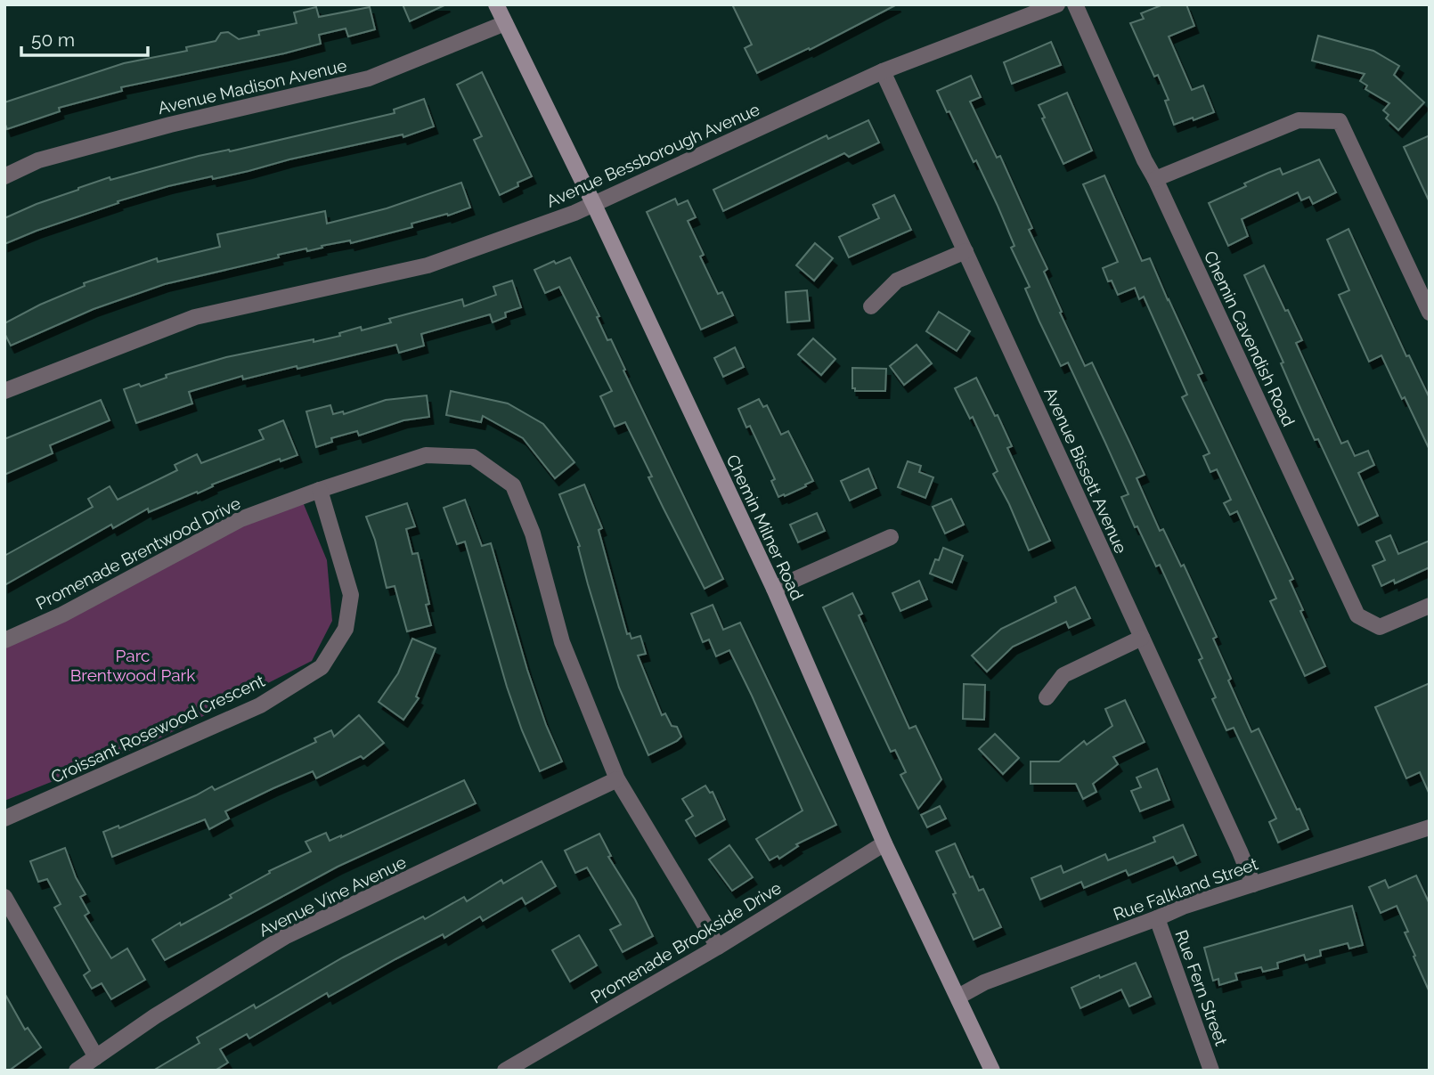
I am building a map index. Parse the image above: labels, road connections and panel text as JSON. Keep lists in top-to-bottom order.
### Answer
{
  "streets": {
    "street": [
      "Avenue Madison Avenue",
      "Avenue Bessborough Avenue",
      "Chemin Cavendish Road",
      "Avenue Bissett Avenue",
      "Chemin Milner Road",
      "Promenade Brentwood Drive",
      "Croissant Rosewood Crescent",
      "Rue Falkland Street",
      "Avenue Vine Avenue",
      "Promenade Brookside Drive",
      "Rue Fern Street"
    ]
  },
  "crossings": [
    ["Avenue Madison Avenue", "Chemin Milner Road"],
    ["Avenue Bessborough Avenue", "Avenue Bissett Avenue"],
    ["Avenue Bessborough Avenue", "Chemin Milner Road"],
    ["Avenue Bissett Avenue", "Rue Falkland Street"],
    ["Chemin Milner Road", "Rue Falkland Street"],
    ["Chemin Milner Road", "Promenade Brookside Drive"],
    ["Promenade Brentwood Drive", "Croissant Rosewood Crescent"],
    ["Promenade Brentwood Drive", "Avenue Vine Avenue"],
    ["Promenade Brentwood Drive", "Promenade Brookside Drive"],
    ["Rue Falkland Street", "Rue Fern Street"]
  ],
  "parks": ["Parc Brentwood Park"],
  "scale_bar": "50 m"
}
